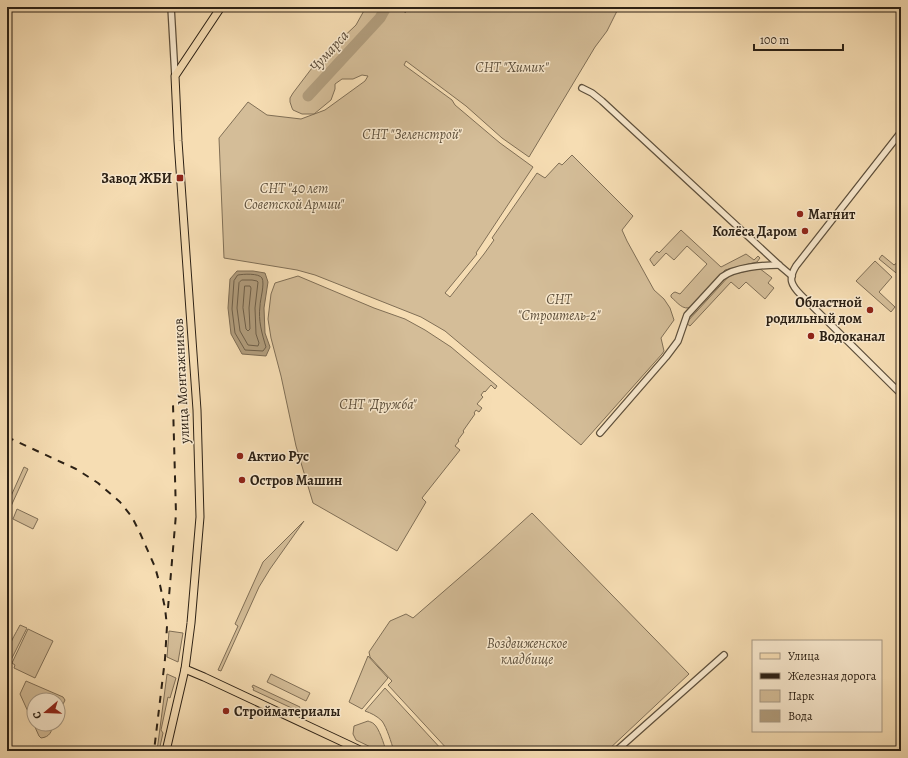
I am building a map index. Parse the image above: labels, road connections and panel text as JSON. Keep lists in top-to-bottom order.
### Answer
{
  "streets": {
    "main road": ["улица Монтажников"]
  },
  "water": ["Чумарса"],
  "parks": [
    "СНТ \"Химик\"",
    "СНТ \"Зеленстрой\"",
    "СНТ \"40 лет Советской Армии\"",
    "СНТ \"Строитель-2\"",
    "СНТ \"Дружба\"",
    "Воздвиженское кладбище"
  ],
  "places": {
    "transit": ["Завод ЖБИ"],
    "other": [
      "Магнит",
      "Колёса Даром",
      "Областной родильный дом",
      "Водоканал",
      "Актио Рус",
      "Остров Машин",
      "Стройматериалы"
    ]
  },
  "legend": [
    "Улица",
    "Железная дорога",
    "Парк",
    "Вода"
  ],
  "scale_bar": "100 m",
  "north": "left"
}
